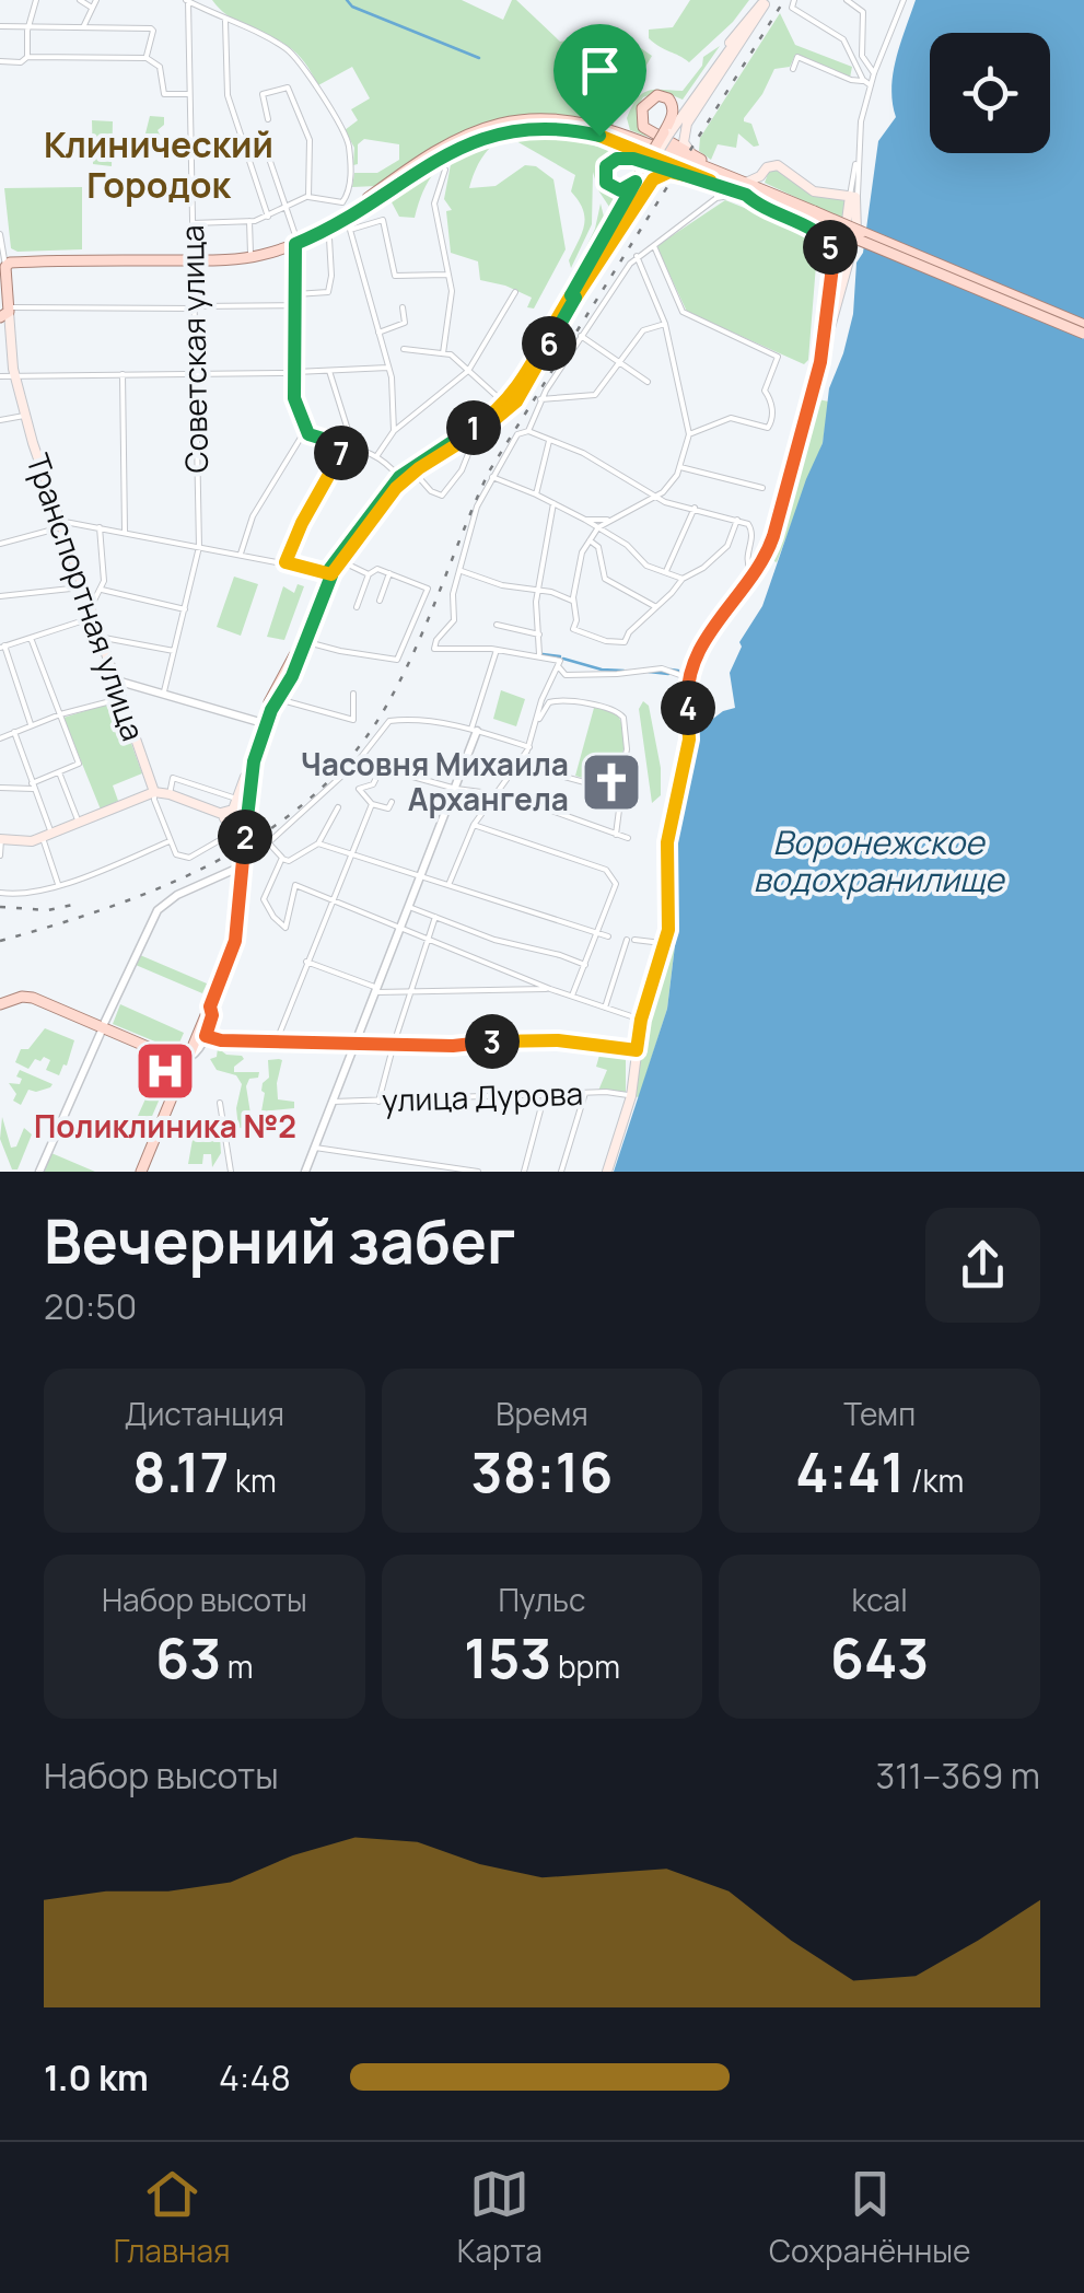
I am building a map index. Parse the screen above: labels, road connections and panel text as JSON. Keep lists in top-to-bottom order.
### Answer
{
  "streets": {
    "main road": ["Транспортная улица"],
    "street": ["Советская улица", "улица Дурова"]
  },
  "districts": ["Клинический Городок"],
  "water": ["Воронежское водохранилище"],
  "places": {
    "church": ["Часовня Михаила Архангела"],
    "hospital": ["Поликлиника №2"]
  },
  "page": {
    "pins": [
      "5",
      "6",
      "1",
      "7",
      "4",
      "2",
      "3"
    ],
    "heading": ["Вечерний забег", "20:50"],
    "stats": [
      ["Дистанция", "8.17 km"],
      ["Время", "38:16"],
      ["Темп", "4:41 /km"],
      ["Набор высоты", "63 m"],
      ["Пульс", "153 bpm"],
      ["kcal", "643"]
    ],
    "chart": ["Набор высоты", "311–369 m"],
    "list": [
      {
        "name": "1.0 km",
        "note": "4:48"
      }
    ],
    "tabs": ["Главная", "Карта", "Сохранённые"]
  }
}
